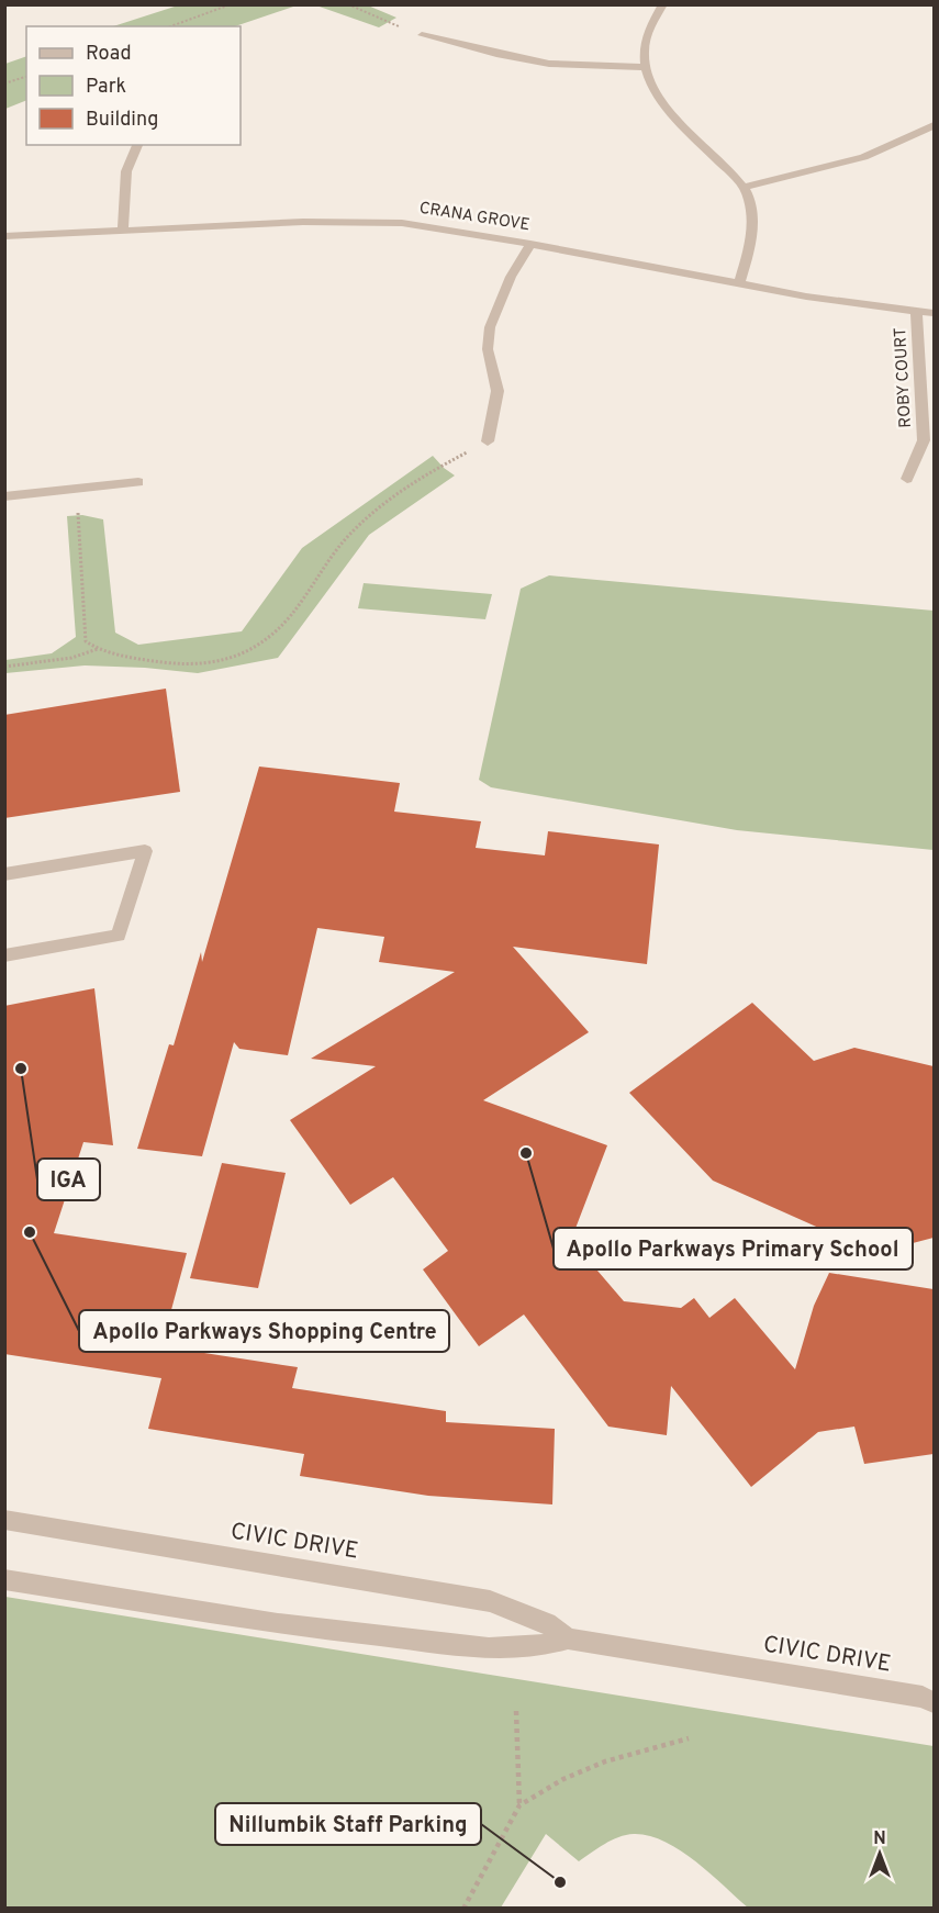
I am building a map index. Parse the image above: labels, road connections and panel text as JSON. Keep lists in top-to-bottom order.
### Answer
{
  "streets": {
    "street": ["CRANA GROVE", "ROBY COURT", "CIVIC DRIVE"]
  },
  "crossings": [
    ["CRANA GROVE", "ROBY COURT"]
  ],
  "places": [
    "IGA",
    "Apollo Parkways Primary School",
    "Apollo Parkways Shopping Centre",
    "Nillumbik Staff Parking"
  ],
  "legend": ["Road", "Park", "Building"],
  "north": "top"
}
